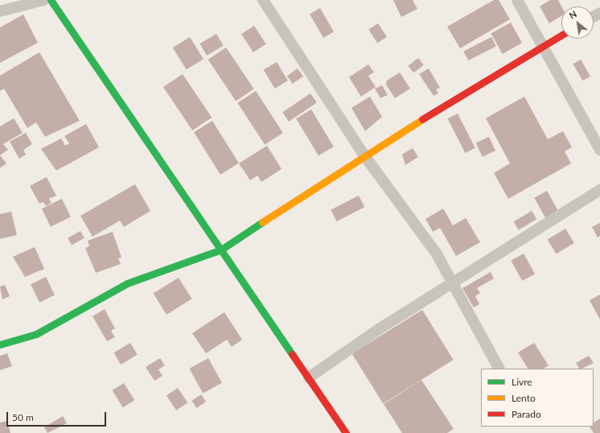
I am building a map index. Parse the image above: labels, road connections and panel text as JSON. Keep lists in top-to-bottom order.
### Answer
{
  "legend": ["Livre", "Lento", "Parado"],
  "scale_bar": "50 m",
  "north": "top left"
}
